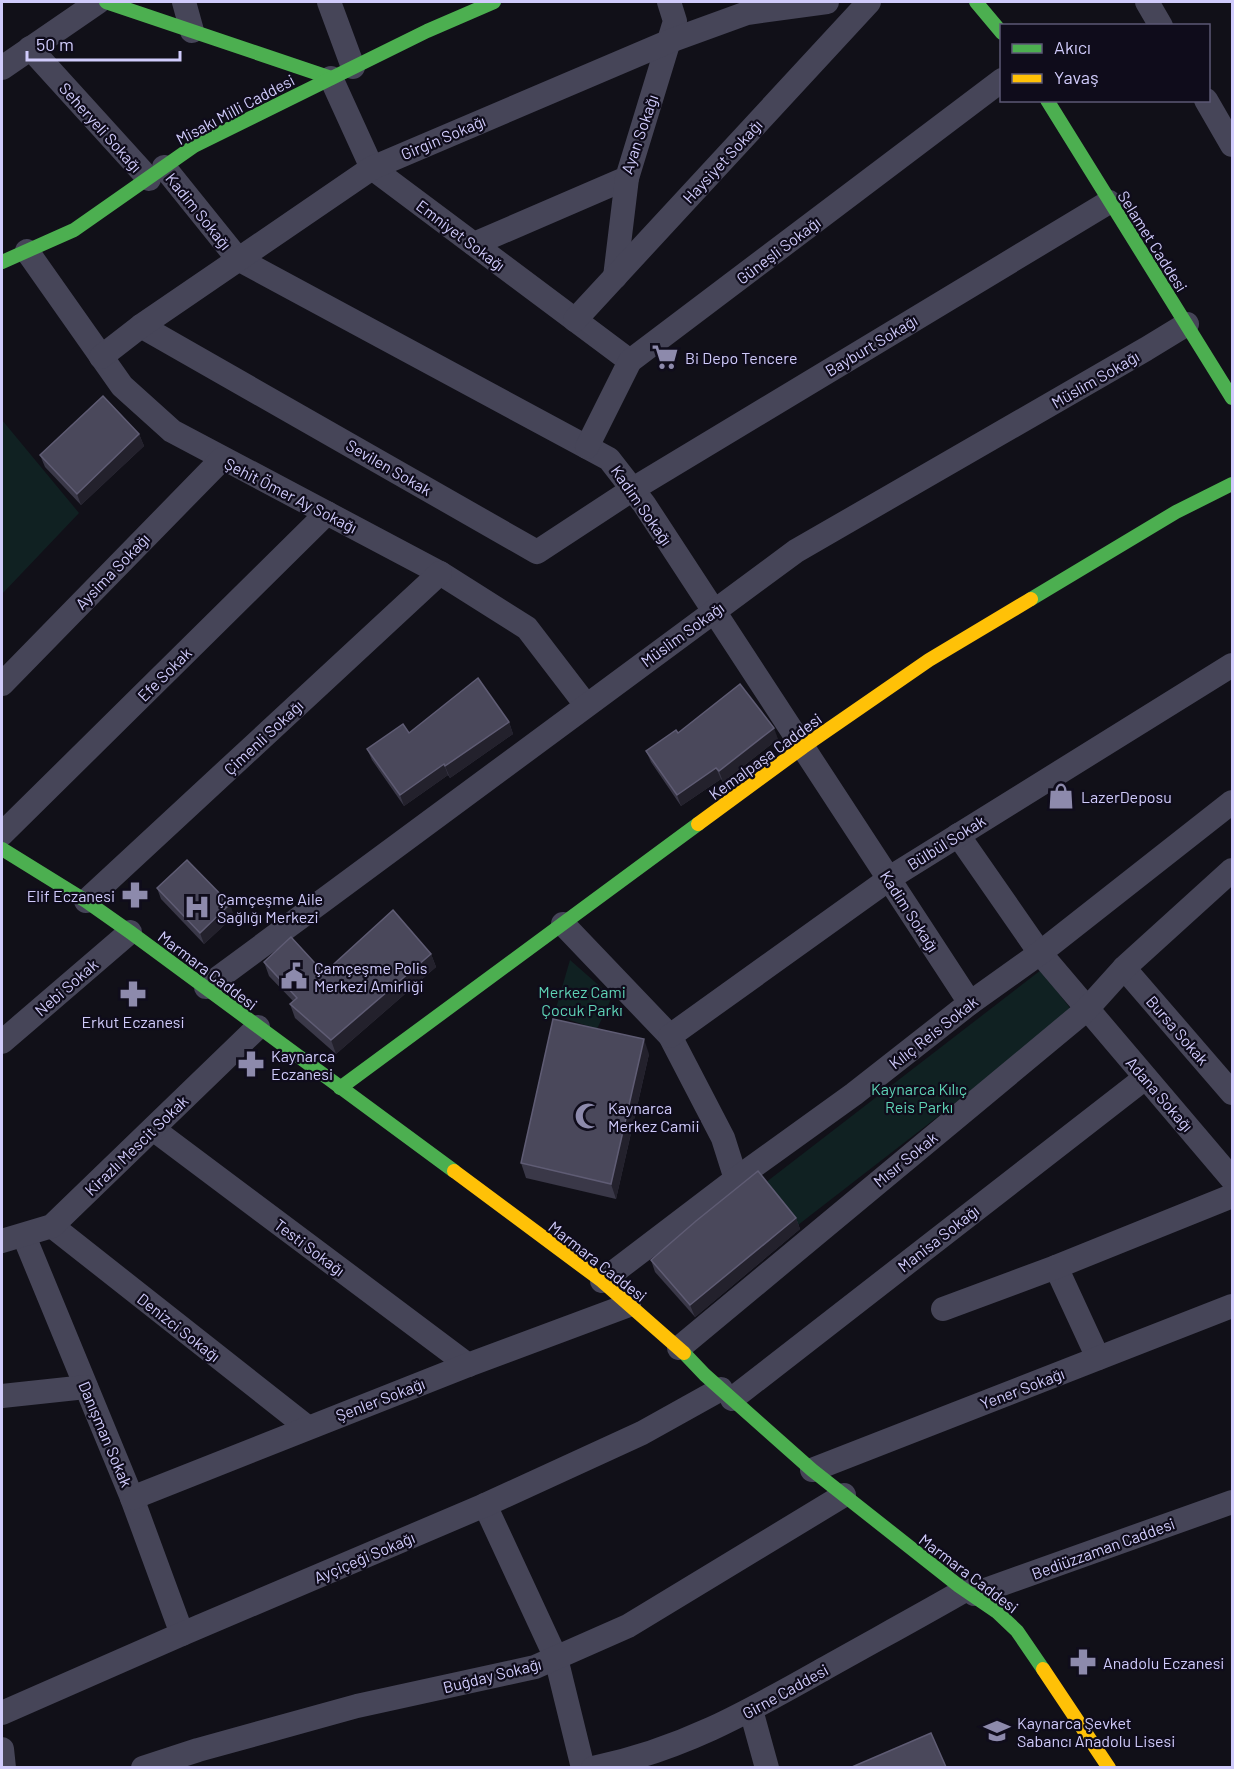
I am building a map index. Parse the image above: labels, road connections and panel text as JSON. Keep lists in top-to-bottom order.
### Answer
{
  "streets": {
    "street": [
      "Misakı Milli Caddesi",
      "Seheryeli Sokağı",
      "Ayan Sokağı",
      "Girgin Sokağı",
      "Haysiyet Sokağı",
      "Kadim Sokağı",
      "Emniyet Sokağı",
      "Selamet Caddesi",
      "Güneşli Sokağı",
      "Bayburt Sokağı",
      "Müslim Sokağı",
      "Sevilen Sokak",
      "Şehit Ömer Ay Sokağı",
      "Aysima Sokağı",
      "Efe Sokak",
      "Çimenli Sokağı",
      "Kemalpaşa Caddesi",
      "Bülbül Sokak",
      "Marmara Caddesi",
      "Nebi Sokak",
      "Bursa Sokak",
      "Kılıç Reis Sokak",
      "Adana Sokağı",
      "Kirazlı Mescit Sokak",
      "Mısır Sokak",
      "Manisa Sokağı",
      "Testi Sokağı",
      "Denizci Sokağı",
      "Yener Sokağı",
      "Şenler Sokağı",
      "Danışman Sokak",
      "Bediüzzaman Caddesi",
      "Ayçiçeği Sokağı",
      "Buğday Sokağı",
      "Girne Caddesi"
    ]
  },
  "crossings": [
    ["Misakı Milli Caddesi", "Seheryeli Sokağı"],
    ["Misakı Milli Caddesi", "Kadim Sokağı"],
    ["Misakı Milli Caddesi", "Emniyet Sokağı"],
    ["Misakı Milli Caddesi", "Şehit Ömer Ay Sokağı"],
    ["Seheryeli Sokağı", "Kadim Sokağı"],
    ["Ayan Sokağı", "Girgin Sokağı"],
    ["Ayan Sokağı", "Emniyet Sokağı"],
    ["Girgin Sokağı", "Kadim Sokağı"],
    ["Girgin Sokağı", "Emniyet Sokağı"],
    ["Girgin Sokağı", "Sevilen Sokak"],
    ["Girgin Sokağı", "Şehit Ömer Ay Sokağı"],
    ["Haysiyet Sokağı", "Emniyet Sokağı"],
    ["Kadim Sokağı", "Güneşli Sokağı"],
    ["Kadim Sokağı", "Bayburt Sokağı"],
    ["Kadim Sokağı", "Müslim Sokağı"],
    ["Kadim Sokağı", "Sevilen Sokak"],
    ["Kadim Sokağı", "Kemalpaşa Caddesi"],
    ["Kadim Sokağı", "Bülbül Sokak"],
    ["Kadim Sokağı", "Kılıç Reis Sokak"],
    ["Emniyet Sokağı", "Güneşli Sokağı"],
    ["Selamet Caddesi", "Bayburt Sokağı"],
    ["Selamet Caddesi", "Müslim Sokağı"],
    ["Bayburt Sokağı", "Sevilen Sokak"],
    ["Müslim Sokağı", "Şehit Ömer Ay Sokağı"],
    ["Müslim Sokağı", "Marmara Caddesi"],
    ["Şehit Ömer Ay Sokağı", "Aysima Sokağı"],
    ["Şehit Ömer Ay Sokağı", "Efe Sokak"],
    ["Şehit Ömer Ay Sokağı", "Çimenli Sokağı"],
    ["Çimenli Sokağı", "Marmara Caddesi"],
    ["Kemalpaşa Caddesi", "Marmara Caddesi"],
    ["Bülbül Sokak", "Adana Sokağı"],
    ["Marmara Caddesi", "Nebi Sokak"],
    ["Marmara Caddesi", "Kılıç Reis Sokak"],
    ["Marmara Caddesi", "Kirazlı Mescit Sokak"],
    ["Marmara Caddesi", "Mısır Sokak"],
    ["Marmara Caddesi", "Manisa Sokağı"],
    ["Marmara Caddesi", "Yener Sokağı"],
    ["Marmara Caddesi", "Şenler Sokağı"],
    ["Marmara Caddesi", "Bediüzzaman Caddesi"],
    ["Marmara Caddesi", "Ayçiçeği Sokağı"],
    ["Marmara Caddesi", "Buğday Sokağı"],
    ["Marmara Caddesi", "Girne Caddesi"],
    ["Bursa Sokak", "Mısır Sokak"],
    ["Kılıç Reis Sokak", "Adana Sokağı"],
    ["Adana Sokağı", "Mısır Sokak"],
    ["Adana Sokağı", "Manisa Sokağı"],
    ["Kirazlı Mescit Sokak", "Testi Sokağı"],
    ["Kirazlı Mescit Sokak", "Denizci Sokağı"],
    ["Kirazlı Mescit Sokak", "Danışman Sokak"],
    ["Manisa Sokağı", "Ayçiçeği Sokağı"],
    ["Testi Sokağı", "Şenler Sokağı"],
    ["Denizci Sokağı", "Şenler Sokağı"],
    ["Şenler Sokağı", "Danışman Sokak"],
    ["Danışman Sokak", "Ayçiçeği Sokağı"],
    ["Bediüzzaman Caddesi", "Girne Caddesi"]
  ],
  "parks": ["Merkez Cami Çocuk Parkı", "Kaynarca Kılıç Reis Parkı"],
  "places": {
    "supermarket": ["Bi Depo Tencere"],
    "shop": ["LazerDeposu"],
    "pharmacy": [
      "Elif Eczanesi",
      "Erkut Eczanesi",
      "Kaynarca Eczanesi",
      "Anadolu Eczanesi"
    ],
    "hospital": ["Çamçeşme Aile Sağlığı Merkezi"],
    "public building": ["Çamçeşme Polis Merkezi Amirliği"],
    "mosque": ["Kaynarca Merkez Camii"],
    "school or university": ["Kaynarca Şevket Sabancı Anadolu Lisesi"]
  },
  "legend": ["Akıcı", "Yavaş"],
  "scale_bar": "50 m"
}
